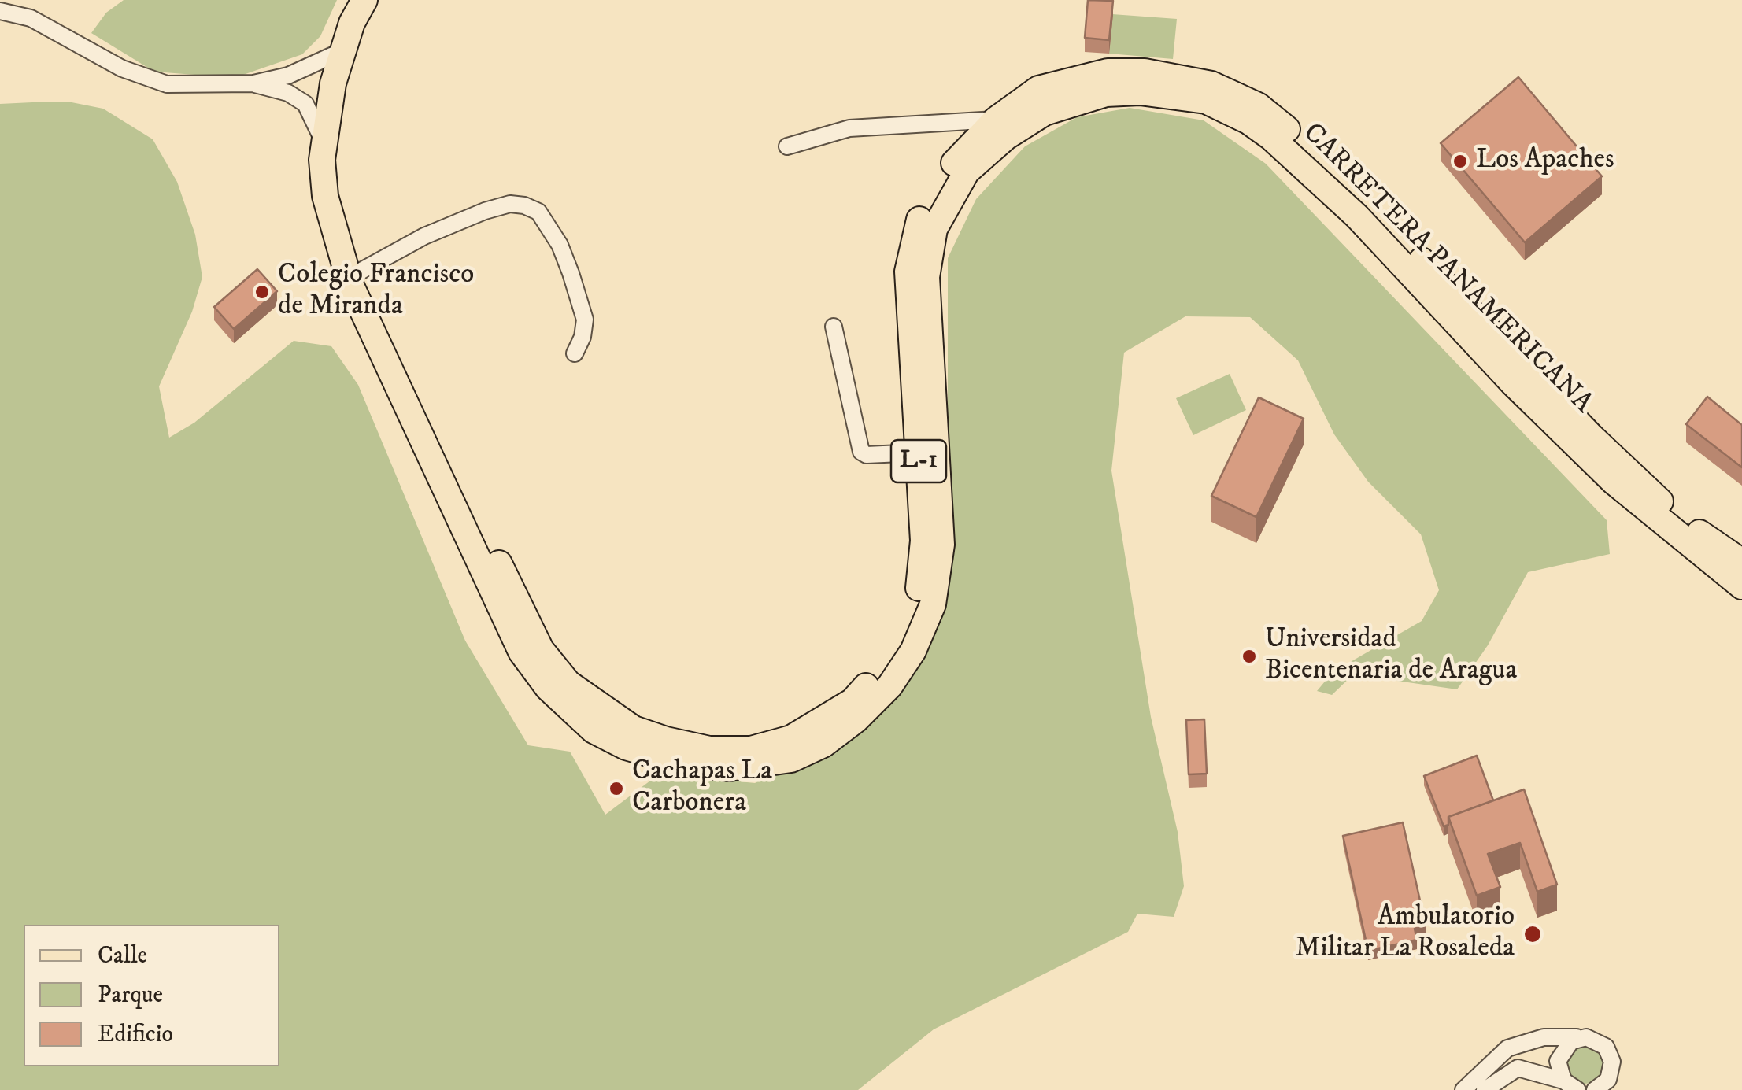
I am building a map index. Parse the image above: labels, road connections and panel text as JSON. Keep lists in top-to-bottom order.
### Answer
{
  "streets": {
    "main road": ["CARRETERA PANAMERICANA", "L-1"]
  },
  "places": [
    "Los Apaches",
    "Colegio Francisco de Miranda",
    "Universidad Bicentenaria de Aragua",
    "Cachapas La Carbonera",
    "Ambulatorio Militar La Rosaleda"
  ],
  "legend": ["Calle", "Parque", "Edificio"]
}
